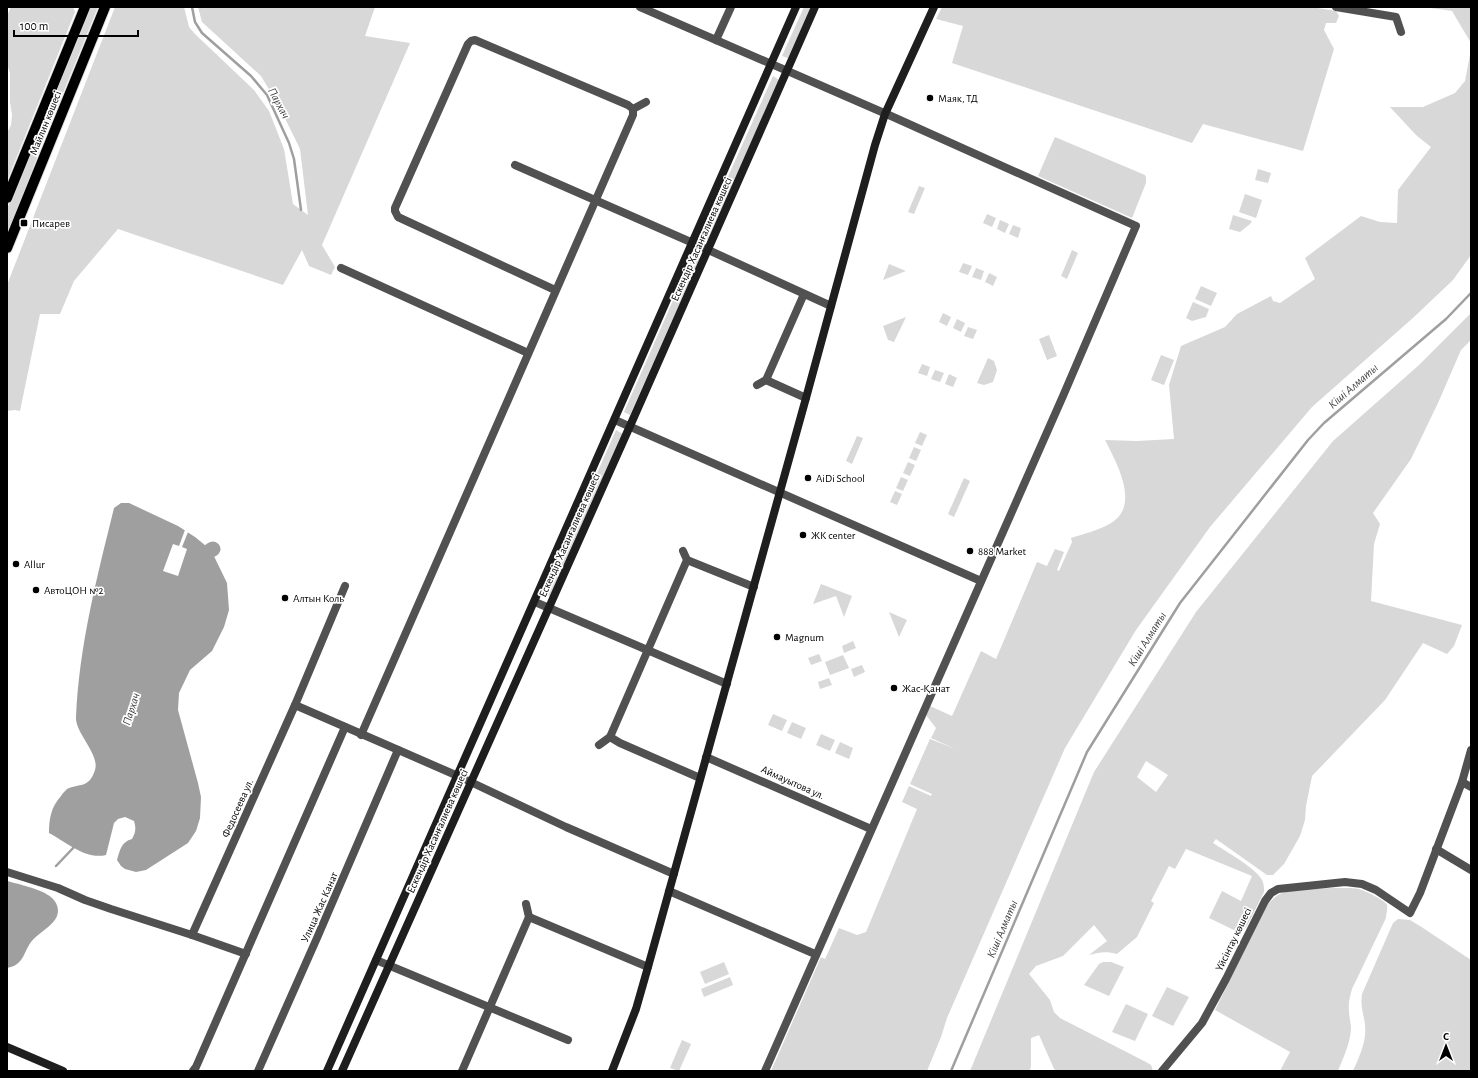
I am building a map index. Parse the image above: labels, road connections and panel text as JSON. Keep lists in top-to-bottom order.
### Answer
{
  "streets": {
    "main road": ["Майлин көшесі"],
    "street": [
      "Ескендір Хасанғалиева көшесі",
      "Аймауытова ул.",
      "Федосеева ул.",
      "Улица Жас Канат",
      "Үйсінтау көшесі"
    ]
  },
  "water": ["Пархач", "Кіші Алматы"],
  "places": {
    "other": [
      "Маяк, ТД",
      "AiDi School",
      "ЖК center",
      "888 Market",
      "Allur",
      "АвтоЦОН №2",
      "Алтын Коль",
      "Magnum",
      "Жас-Қанат"
    ],
    "transit": ["Писарев"]
  },
  "scale_bar": "100 m",
  "north": "top"
}
